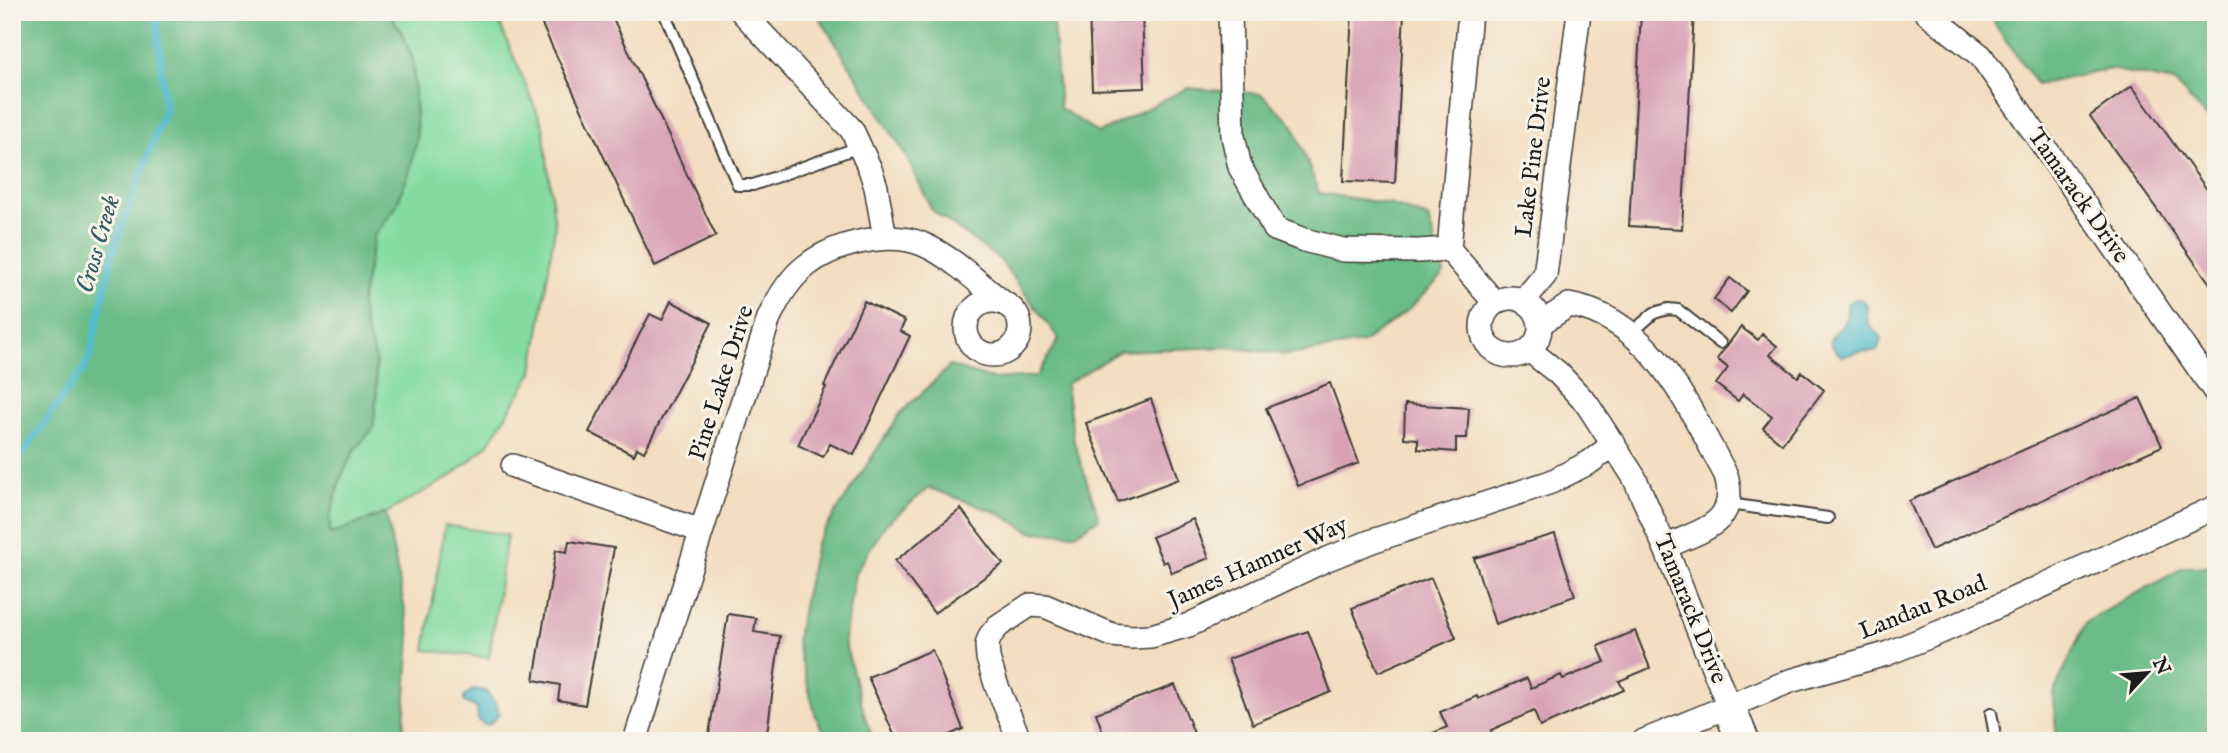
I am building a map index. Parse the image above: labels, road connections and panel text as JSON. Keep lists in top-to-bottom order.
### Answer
{
  "streets": {
    "street": [
      "Lake Pine Drive",
      "Tamarack Drive",
      "Pine Lake Drive",
      "James Hamner Way",
      "Landau Road"
    ]
  },
  "crossings": [
    ["Lake Pine Drive", "Tamarack Drive"],
    ["Tamarack Drive", "James Hamner Way"],
    ["Tamarack Drive", "Landau Road"]
  ],
  "water": ["Cross Creek"],
  "north": "top right"
}
